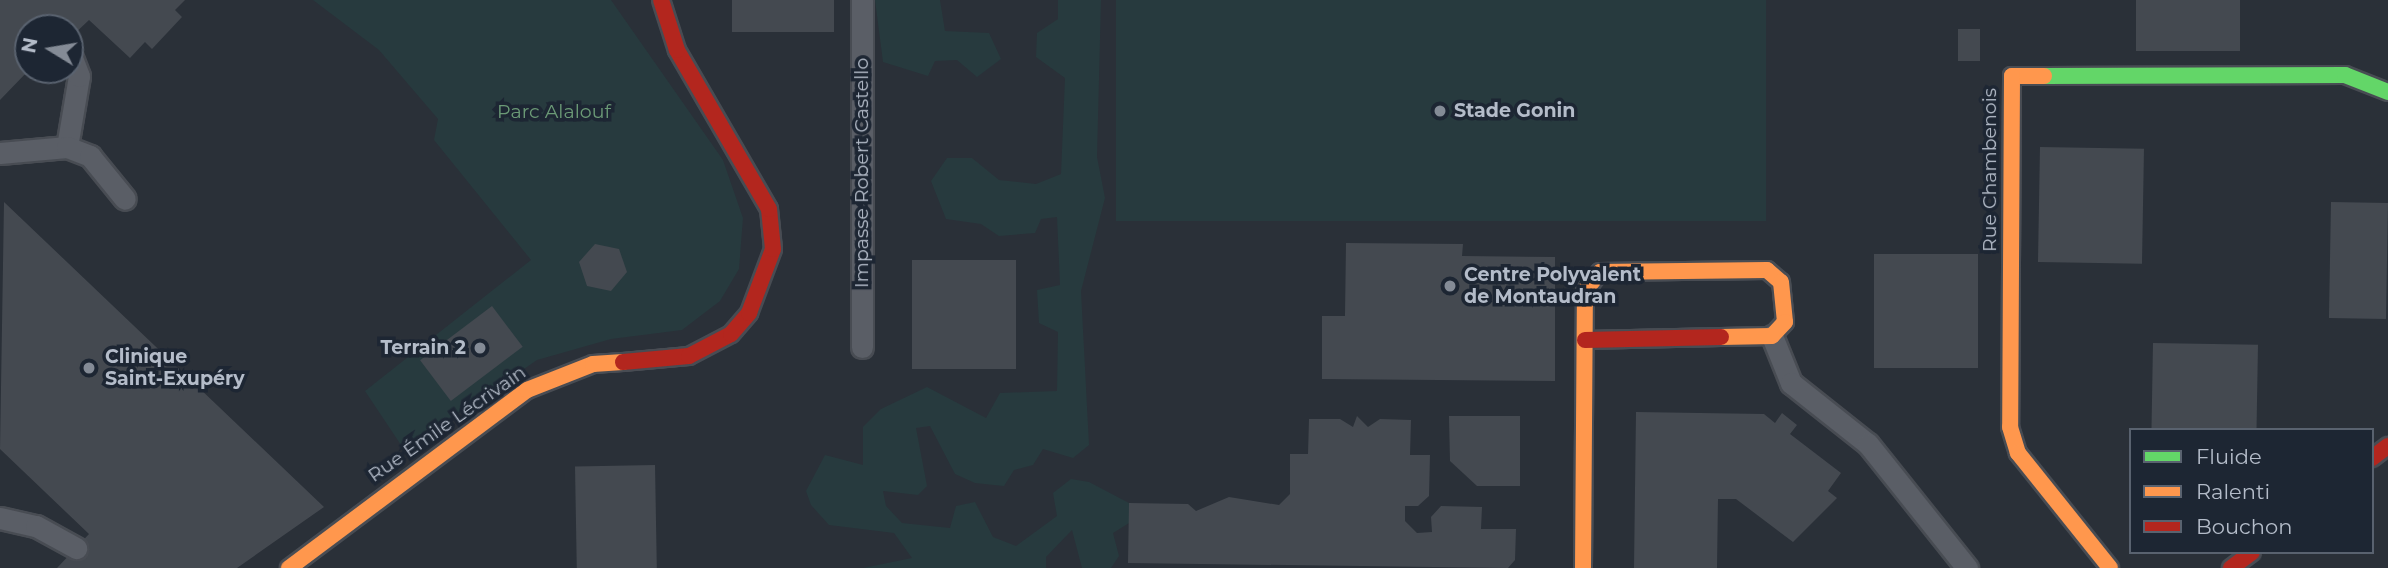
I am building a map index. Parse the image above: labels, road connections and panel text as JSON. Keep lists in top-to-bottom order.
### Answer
{
  "streets": {
    "street": ["Rue Chambenois", "Rue Émile Lécrivain"],
    "lane": ["Impasse Robert Castello"]
  },
  "parks": ["Parc Alalouf"],
  "places": [
    "Stade Gonin",
    "Centre Polyvalent de Montaudran",
    "Terrain 2",
    "Clinique Saint-Exupéry"
  ],
  "legend": ["Fluide", "Ralenti", "Bouchon"],
  "north": "left"
}
